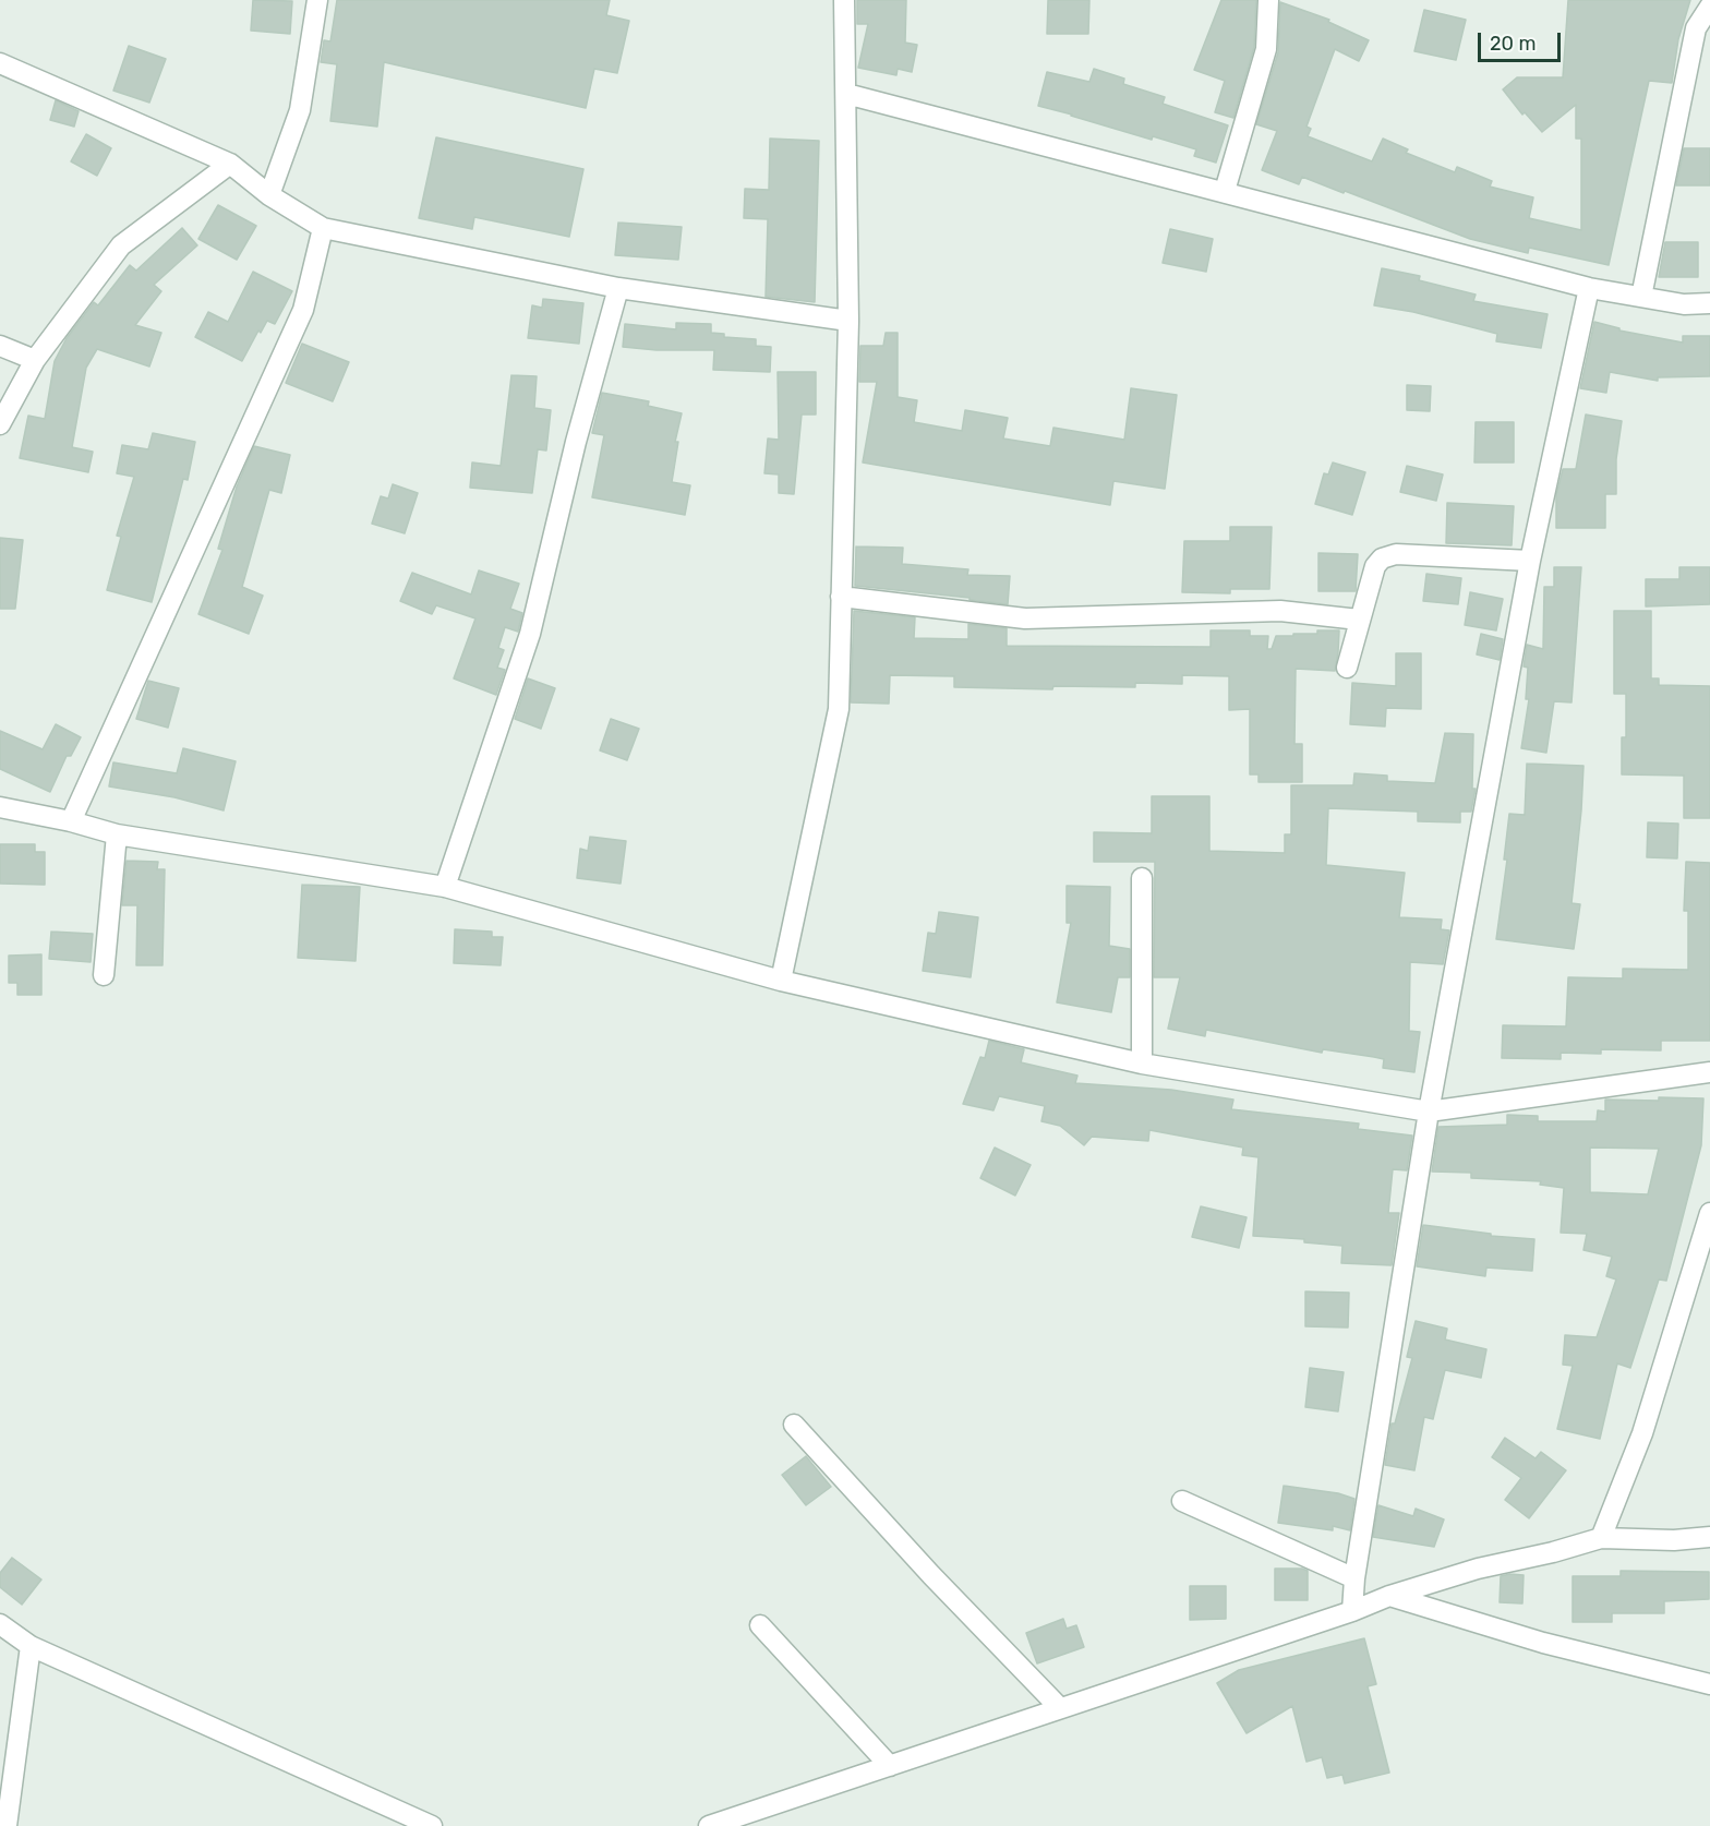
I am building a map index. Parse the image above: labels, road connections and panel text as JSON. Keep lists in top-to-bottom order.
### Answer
{
  "scale_bar": "20 m"
}
